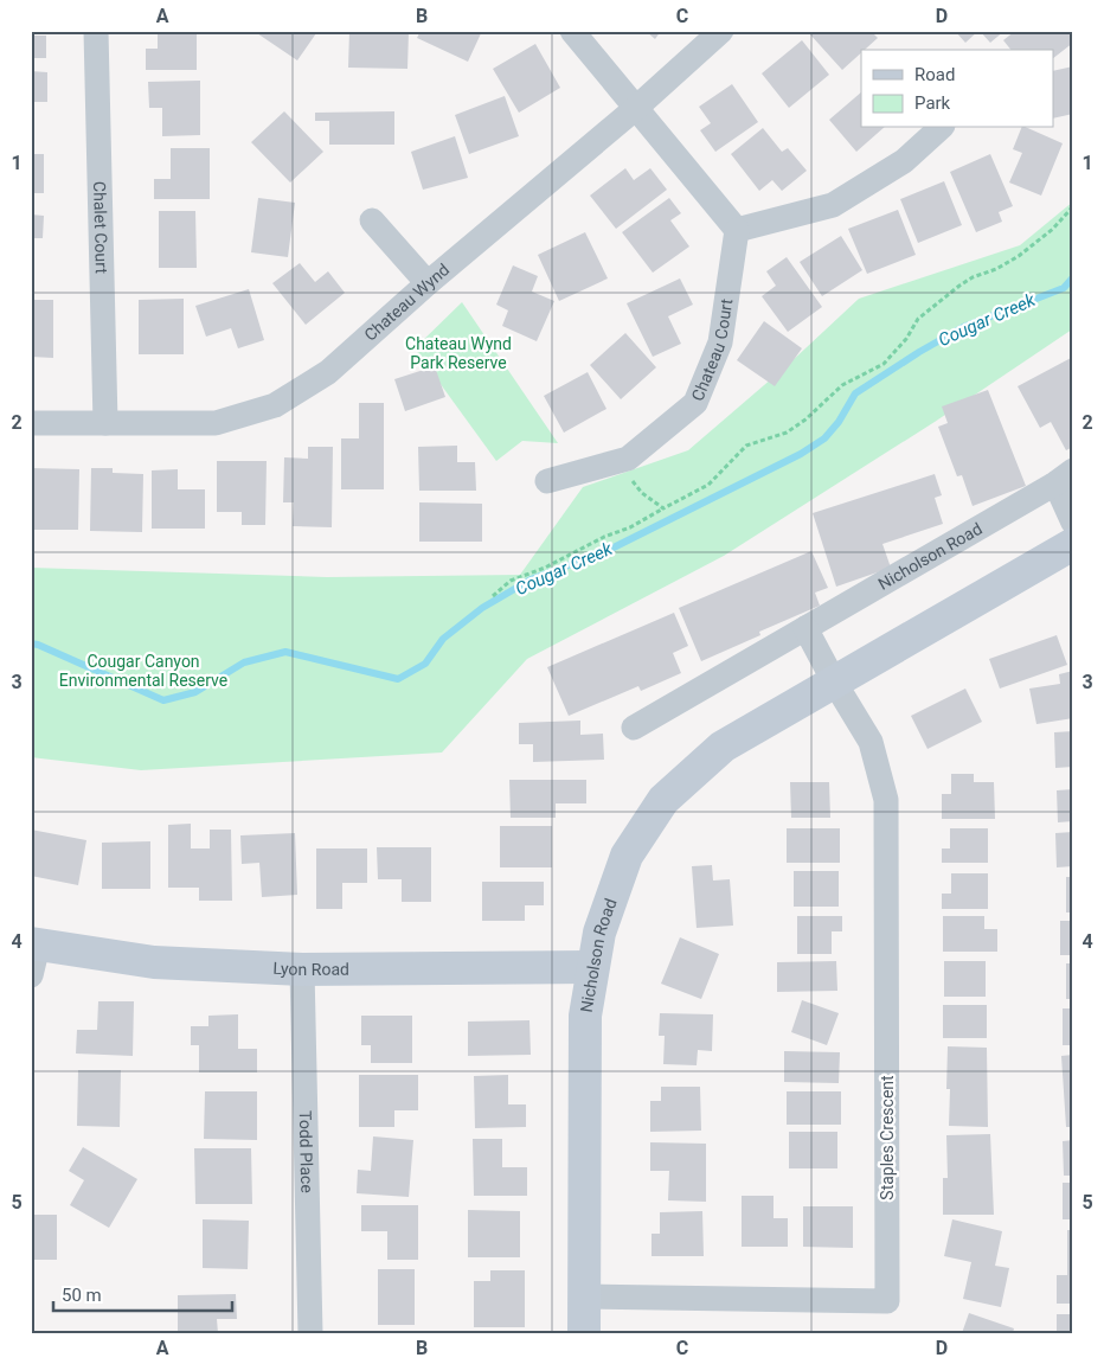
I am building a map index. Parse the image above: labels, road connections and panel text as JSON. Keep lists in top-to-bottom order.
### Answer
{
  "streets": {
    "street": [
      "Chalet Court",
      "Chateau Wynd",
      "Chateau Court",
      "Nicholson Road",
      "Lyon Road",
      "Staples Crescent",
      "Todd Place"
    ]
  },
  "crossings": [
    ["Chalet Court", "Chateau Wynd"],
    ["Nicholson Road", "Lyon Road"],
    ["Nicholson Road", "Staples Crescent"],
    ["Lyon Road", "Todd Place"]
  ],
  "water": ["Cougar Creek"],
  "parks": ["Chateau Wynd Park Reserve", "Cougar Canyon Environmental Reserve"],
  "legend": ["Road", "Park"],
  "scale_bar": "50 m",
  "grid": {
    "columns": [
      "A",
      "B",
      "C",
      "D"
    ],
    "rows": [
      "1",
      "2",
      "3",
      "4",
      "5"
    ]
  }
}
